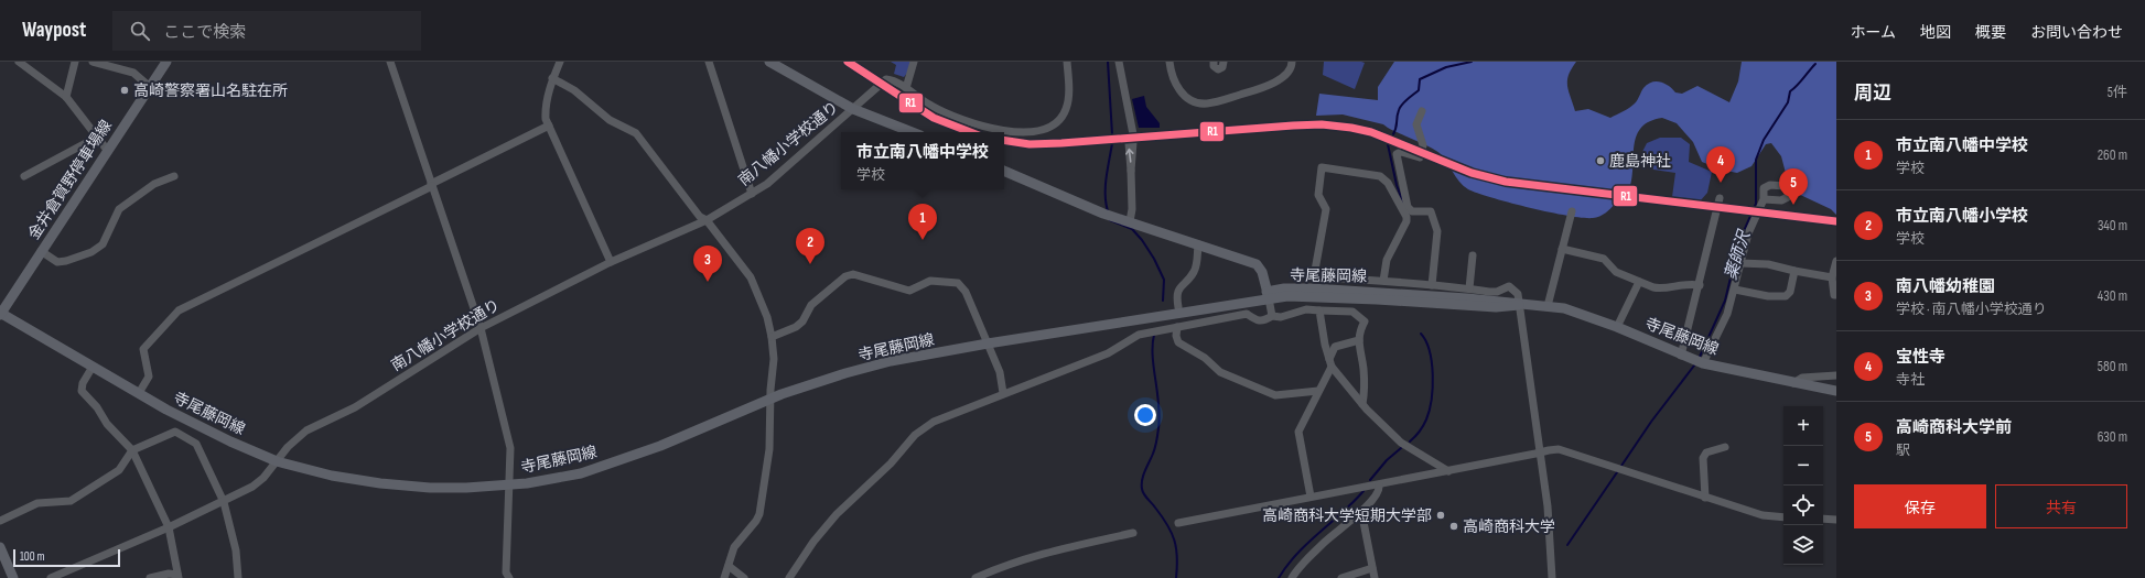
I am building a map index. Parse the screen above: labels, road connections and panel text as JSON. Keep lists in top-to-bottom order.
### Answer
{
  "streets": {
    "main road": ["金井倉賀野停車場線", "寺尾藤岡線"],
    "street": ["南八幡小学校通り"]
  },
  "crossings": [
    ["南八幡小学校通り", "寺尾藤岡線"],
    ["金井倉賀野停車場線", "寺尾藤岡線"]
  ],
  "water": ["薬師沢"],
  "places": [
    "高崎警察署山名駐在所",
    "鹿島神社",
    "高崎商科大学短期大学部",
    "高崎商科大学"
  ],
  "lines": ["transit line R1"],
  "scale_bar": "100 m",
  "page": {
    "header": "Waypost",
    "search": "ここで検索",
    "nav": [
      "ホーム",
      "地図",
      "概要",
      "お問い合わせ"
    ],
    "heading": ["周辺", "5件"],
    "list": [
      {
        "mark": "1",
        "name": "市立南八幡中学校",
        "note": "学校",
        "value": "260 m"
      },
      {
        "mark": "2",
        "name": "市立南八幡小学校",
        "note": "学校",
        "value": "340 m"
      },
      {
        "mark": "3",
        "name": "南八幡幼稚園",
        "note": "学校 · 南八幡小学校通り",
        "value": "430 m"
      },
      {
        "mark": "4",
        "name": "宝性寺",
        "note": "寺社",
        "value": "580 m"
      },
      {
        "mark": "5",
        "name": "高崎商科大学前",
        "note": "駅",
        "value": "630 m"
      }
    ],
    "popup": ["市立南八幡中学校", "学校"],
    "pins": [
      "4",
      "5",
      "1",
      "2",
      "3"
    ],
    "map_buttons": ["+", "−"],
    "buttons": ["保存", "共有"],
    "scale": "100 m"
  }
}
